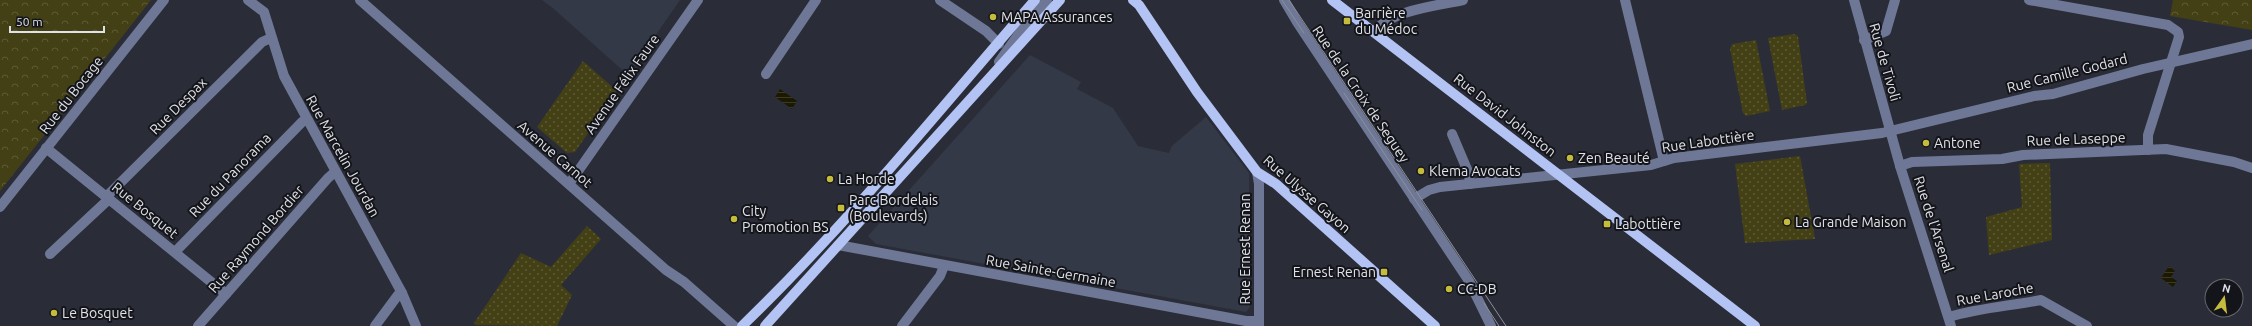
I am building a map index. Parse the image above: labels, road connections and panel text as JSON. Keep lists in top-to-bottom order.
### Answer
{
  "streets": {
    "main road": ["Rue David Johnston", "Rue Ulysse Gayon"],
    "street": [
      "Rue de Tivoli",
      "Rue Camille Godard",
      "Avenue Félix Faure",
      "Rue de la Croix de Seguey",
      "Rue du Bocage",
      "Rue Despax",
      "Rue de Laseppe",
      "Rue Labottière",
      "Avenue Carnot",
      "Rue Marcelin Jourdan",
      "Rue du Panorama",
      "Rue Bosquet",
      "Rue de l'Arsenal",
      "Rue Raymond Bordier",
      "Rue Ernest Renan",
      "Rue Sainte-Germaine",
      "Rue Laroche"
    ]
  },
  "crossings": [
    ["Rue de Tivoli", "Rue Camille Godard"],
    ["Rue de Tivoli", "Rue Labottière"],
    ["Rue de Tivoli", "Rue de l'Arsenal"],
    ["Rue Camille Godard", "Rue Labottière"],
    ["Rue Camille Godard", "Rue de l'Arsenal"],
    ["Avenue Félix Faure", "Avenue Carnot"],
    ["Rue de la Croix de Seguey", "Rue Labottière"],
    ["Rue du Bocage", "Rue Bosquet"],
    ["Rue Despax", "Rue Marcelin Jourdan"],
    ["Rue Despax", "Rue Bosquet"],
    ["Rue David Johnston", "Rue Labottière"],
    ["Rue de Laseppe", "Rue de l'Arsenal"],
    ["Rue Labottière", "Rue de l'Arsenal"],
    ["Rue Marcelin Jourdan", "Rue du Panorama"],
    ["Rue Marcelin Jourdan", "Rue Raymond Bordier"],
    ["Rue du Panorama", "Rue Bosquet"],
    ["Rue Ulysse Gayon", "Rue Ernest Renan"],
    ["Rue Bosquet", "Rue Raymond Bordier"],
    ["Rue de l'Arsenal", "Rue Laroche"],
    ["Rue Ernest Renan", "Rue Sainte-Germaine"]
  ],
  "places": {
    "other": [
      "MAPA Assurances",
      "Antone",
      "Zen Beauté",
      "Klema Avocats",
      "La Horde",
      "City Promotion BS",
      "La Grande Maison",
      "CC-DB",
      "Le Bosquet"
    ],
    "transit": [
      "Barrière du Médoc",
      "Parc Bordelais (Boulevards)",
      "Labottière",
      "Ernest Renan"
    ]
  },
  "scale_bar": "50 m",
  "north": "top"
}
